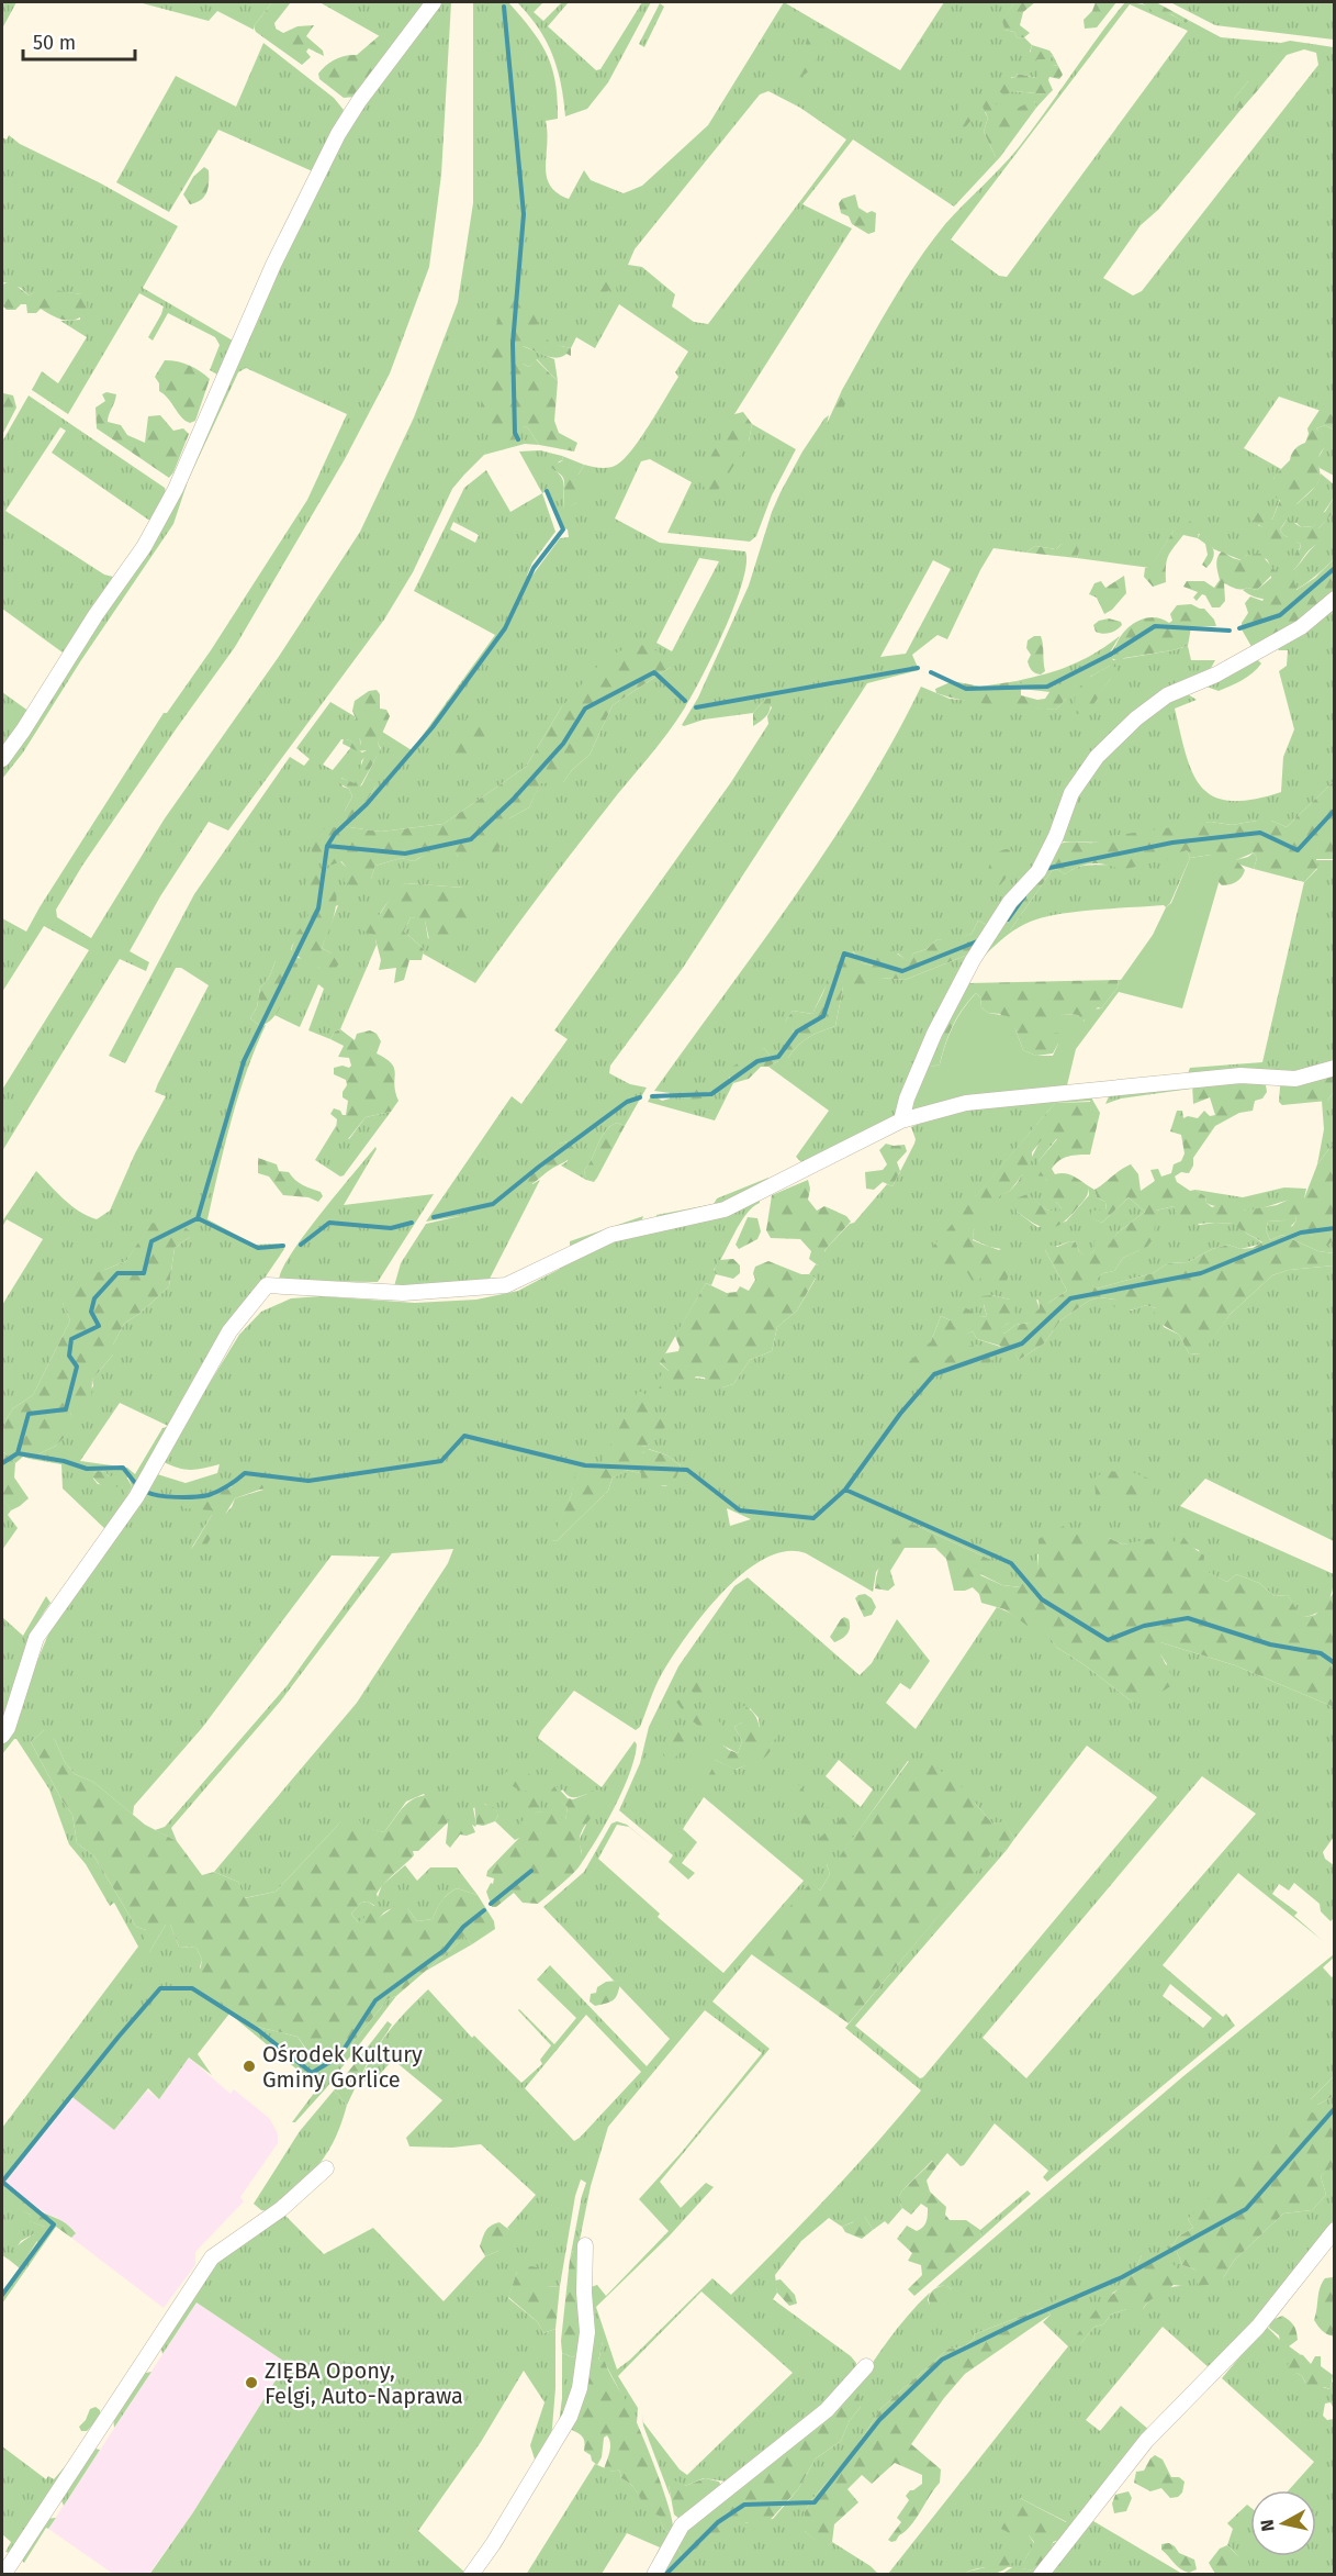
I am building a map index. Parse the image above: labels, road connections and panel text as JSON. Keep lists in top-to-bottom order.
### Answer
{
  "places": ["Ośrodek Kultury Gminy Gorlice", "ZIĘBA Opony, Felgi, Auto-Naprawa"],
  "scale_bar": "50 m",
  "north": "left"
}
